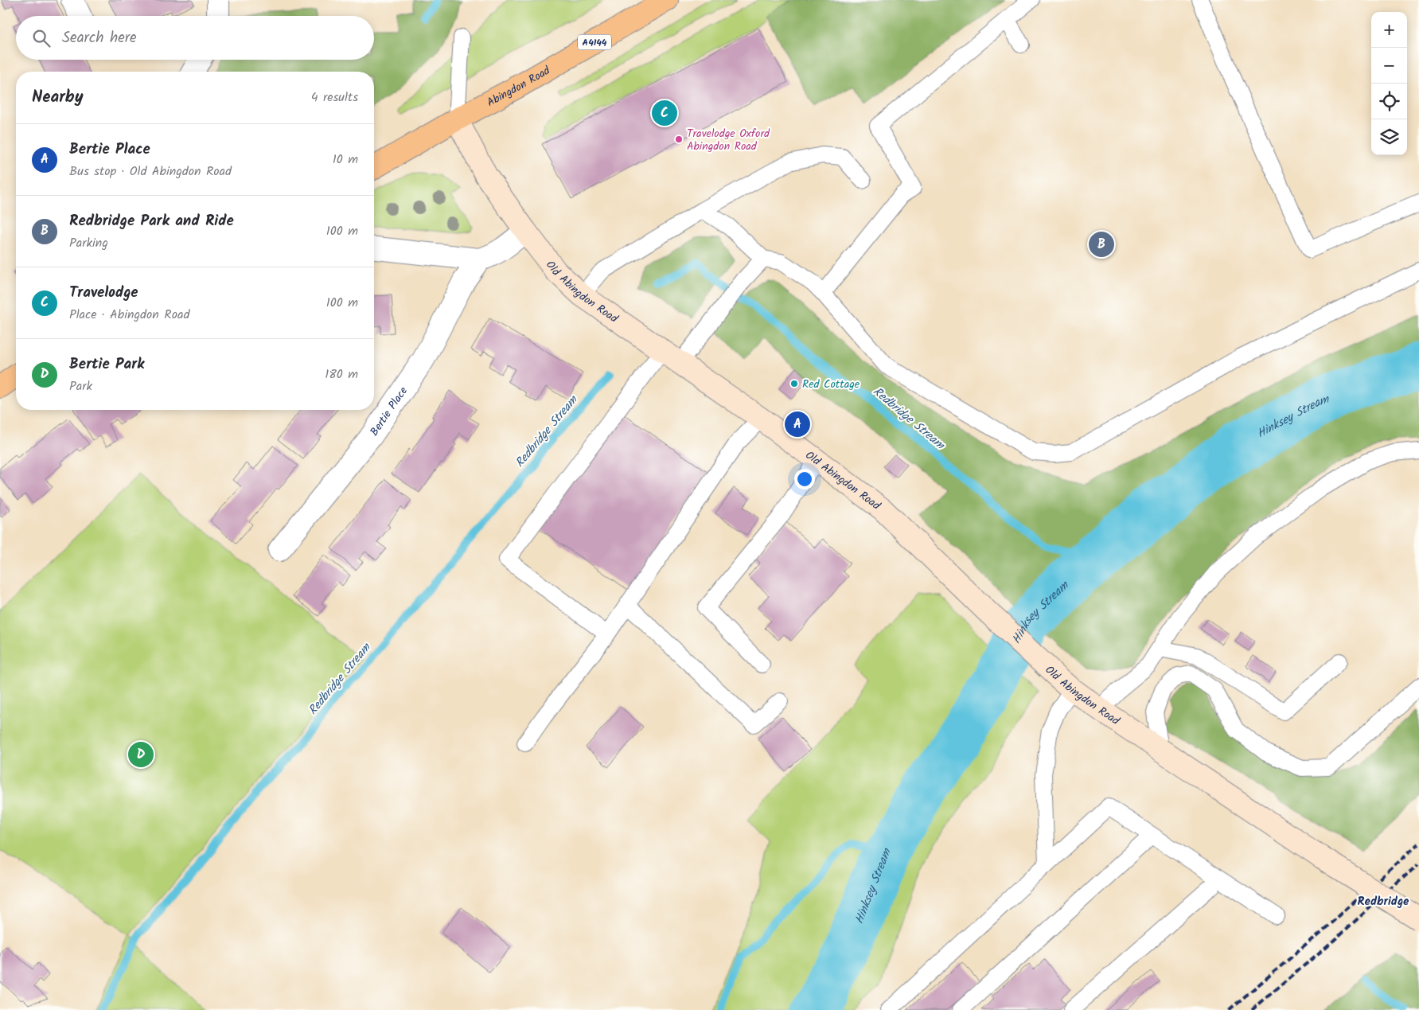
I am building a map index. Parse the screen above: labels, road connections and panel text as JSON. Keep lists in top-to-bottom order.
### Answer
{
  "streets": {
    "main road": ["A4144", "Abingdon Road"],
    "street": ["Old Abingdon Road", "Bertie Place"]
  },
  "crossings": [
    ["Abingdon Road", "Old Abingdon Road"]
  ],
  "districts": ["Redbridge"],
  "water": ["Hinksey Stream", "Redbridge Stream"],
  "places": ["Travelodge Oxford Abingdon Road", "Red Cottage"],
  "page": {
    "map_buttons": ["+", "−"],
    "search": "Search here",
    "heading": ["Nearby", "4 results"],
    "pins": [
      "C",
      "B",
      "A",
      "D"
    ],
    "list": [
      {
        "mark": "A",
        "name": "Bertie Place",
        "note": "Bus stop · Old Abingdon Road",
        "value": "10 m"
      },
      {
        "mark": "B",
        "name": "Redbridge Park and Ride",
        "note": "Parking",
        "value": "100 m"
      },
      {
        "mark": "C",
        "name": "Travelodge",
        "note": "Place · Abingdon Road",
        "value": "100 m"
      },
      {
        "mark": "D",
        "name": "Bertie Park",
        "note": "Park",
        "value": "180 m"
      }
    ]
  }
}
